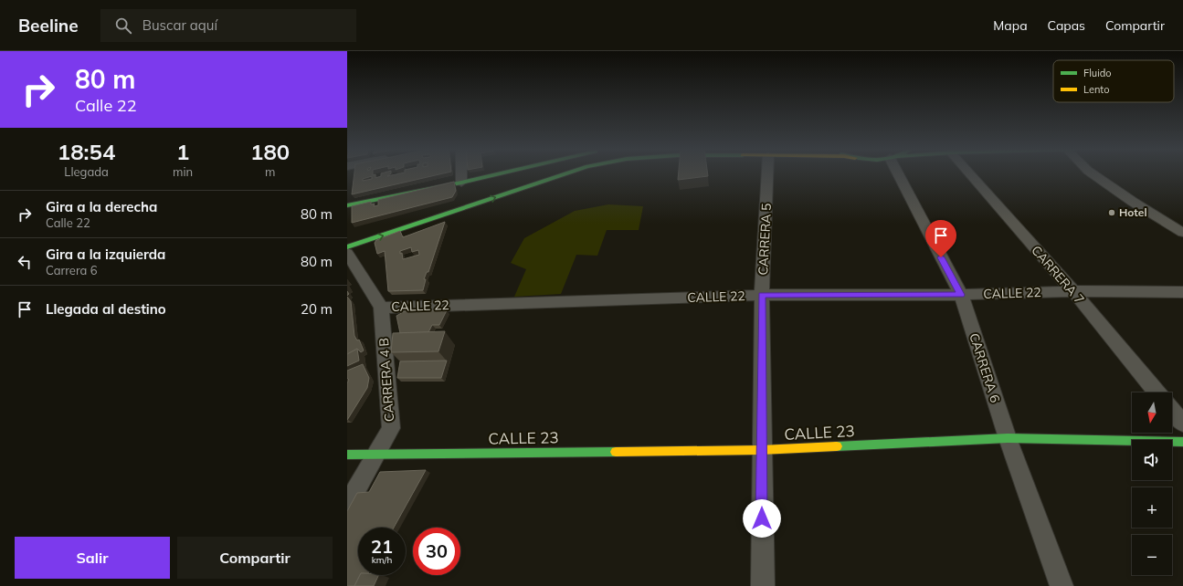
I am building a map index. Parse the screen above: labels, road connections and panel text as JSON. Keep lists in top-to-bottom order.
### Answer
{
  "streets": {
    "main road": ["CALLE 23"],
    "street": [
      "CARRERA 5",
      "CARRERA 7",
      "CALLE 22",
      "CARRERA 6",
      "CARRERA 4 B"
    ]
  },
  "crossings": [
    ["CARRERA 5", "CALLE 22"],
    ["CARRERA 5", "CALLE 23"],
    ["CARRERA 7", "CALLE 22"],
    ["CALLE 22", "CARRERA 6"],
    ["CALLE 22", "CARRERA 4 B"],
    ["CARRERA 6", "CALLE 23"],
    ["CARRERA 4 B", "CALLE 23"]
  ],
  "places": ["Hotel"],
  "legend": ["Fluido", "Lento"],
  "north": "bottom",
  "page": {
    "header": "Beeline",
    "search": "Buscar aquí",
    "nav": ["Mapa", "Capas", "Compartir"],
    "turn": ["80 m", "Calle 22"],
    "eta": [
      "18:54",
      "Llegada",
      "1",
      "min",
      "180",
      "m"
    ],
    "list": [
      {
        "name": "Gira a la derecha",
        "note": "Calle 22",
        "value": "80 m"
      },
      {
        "name": "Gira a la izquierda",
        "note": "Carrera 6",
        "value": "80 m"
      },
      {
        "name": "Llegada al destino",
        "value": "20 m"
      }
    ],
    "map_buttons": ["+", "−"],
    "speed": "21 km/h",
    "limit": "30",
    "buttons": ["Salir", "Compartir"]
  }
}
